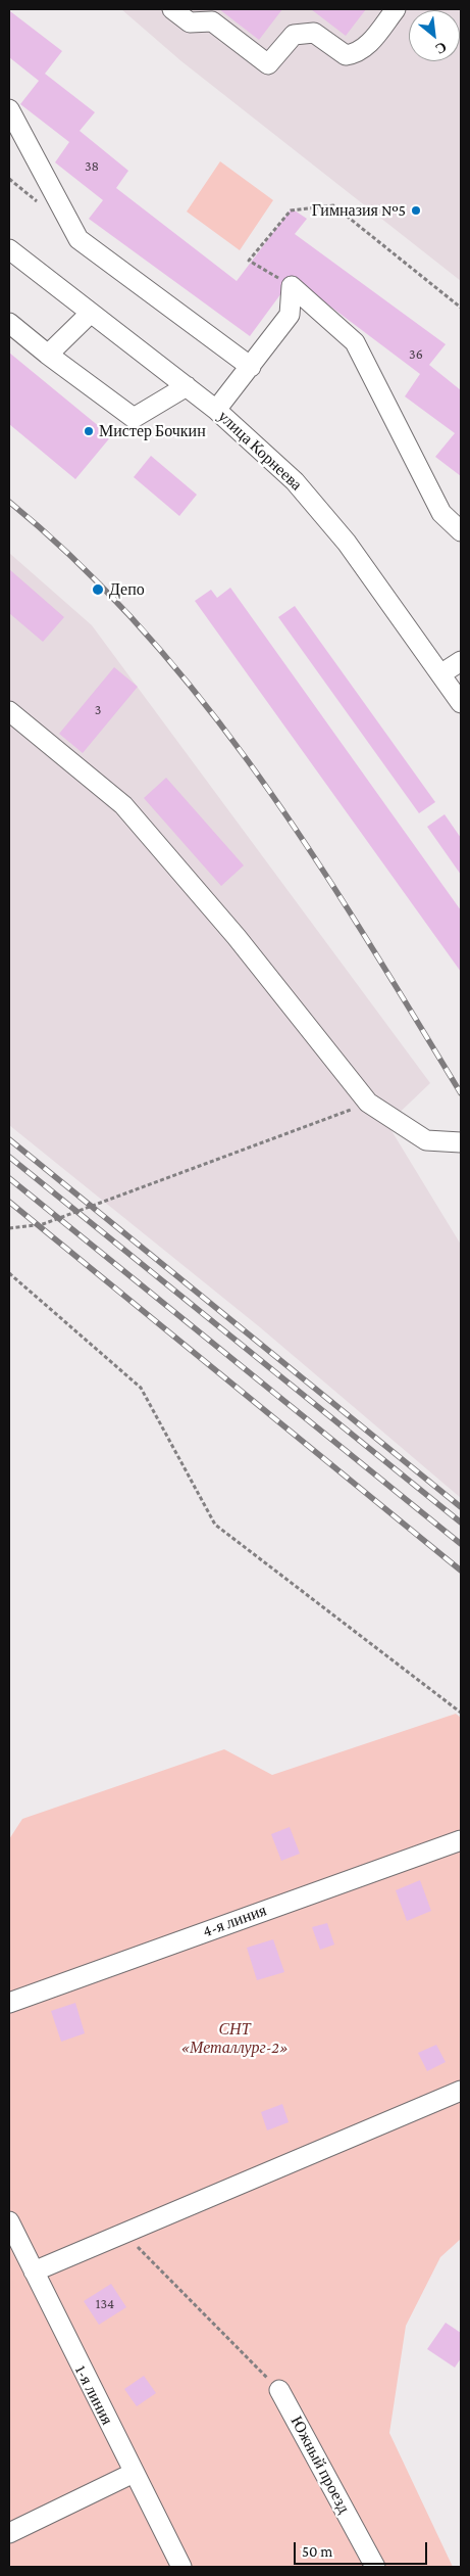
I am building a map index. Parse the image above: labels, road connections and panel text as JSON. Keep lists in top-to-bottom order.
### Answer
{
  "streets": {
    "street": [
      "улица Корнеева",
      "4-я линия",
      "1-я линия",
      "Южный проезд"
    ]
  },
  "parks": ["СНТ «Металлург-2»"],
  "places": ["Гимназия №5", "Мистер Бочкин", "Депо"],
  "house_numbers": [
    "38",
    "36",
    "3",
    "134"
  ],
  "scale_bar": "50 m",
  "north": "bottom right"
}
